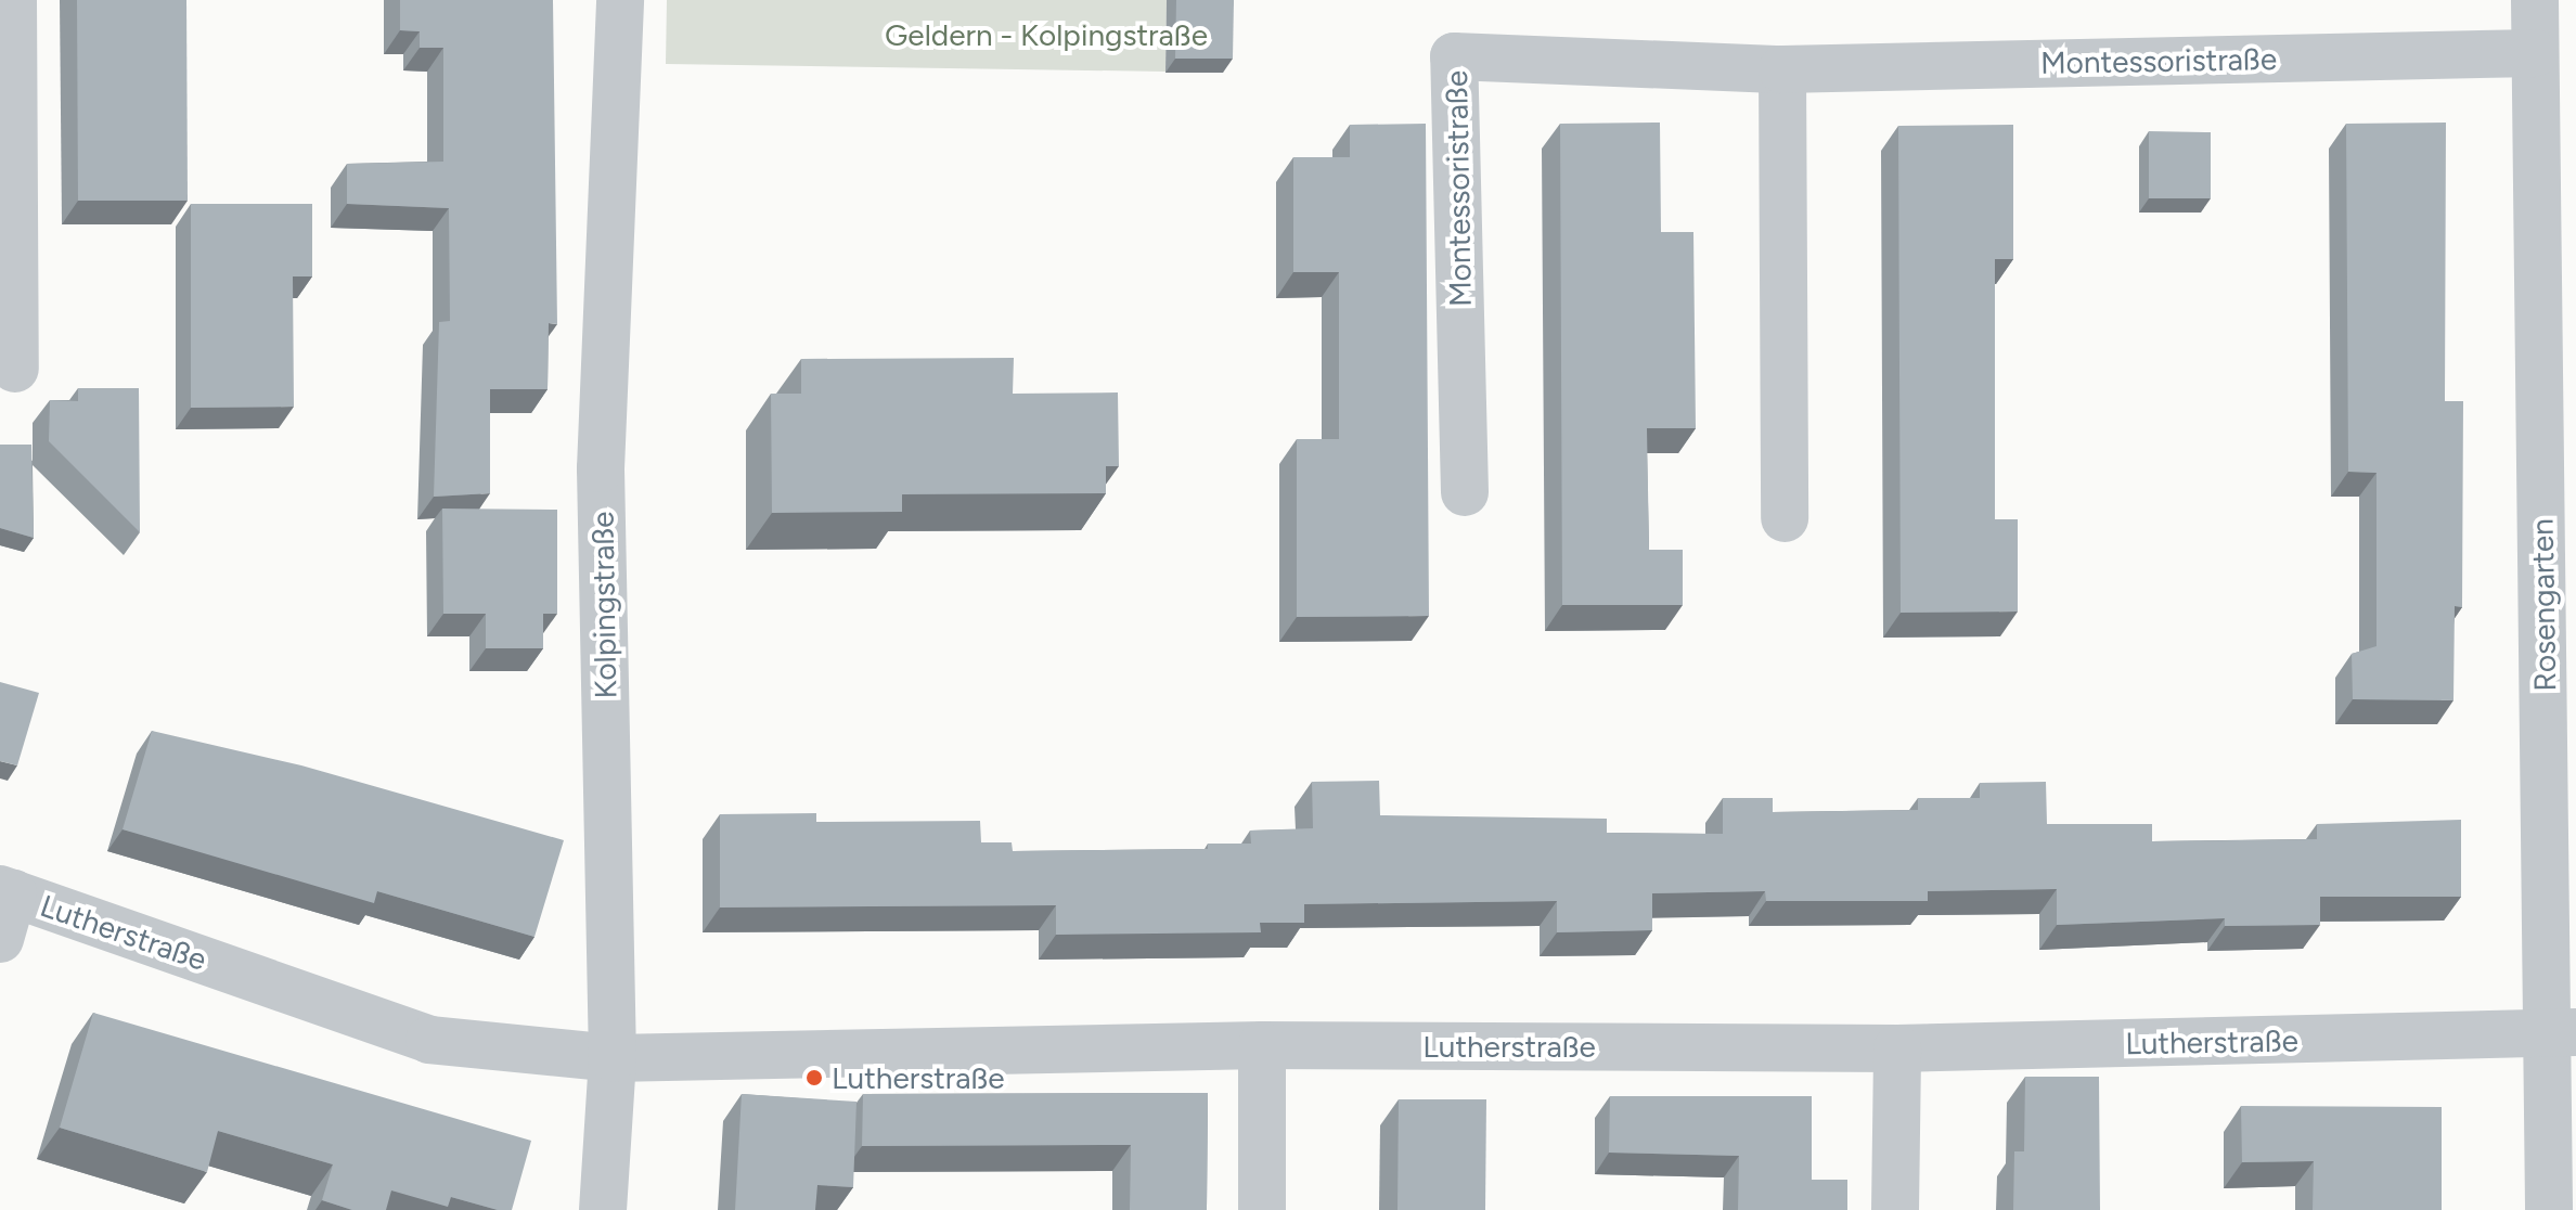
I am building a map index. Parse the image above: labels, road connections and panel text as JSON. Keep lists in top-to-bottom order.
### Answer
{
  "streets": {
    "street": [
      "Montessoristraße",
      "Kolpingstraße",
      "Rosengarten",
      "Lutherstraße"
    ]
  },
  "crossings": [
    ["Montessoristraße", "Rosengarten"],
    ["Kolpingstraße", "Lutherstraße"],
    ["Rosengarten", "Lutherstraße"]
  ],
  "parks": ["Geldern - Kolpingstraße"],
  "places": ["Lutherstraße"]
}
